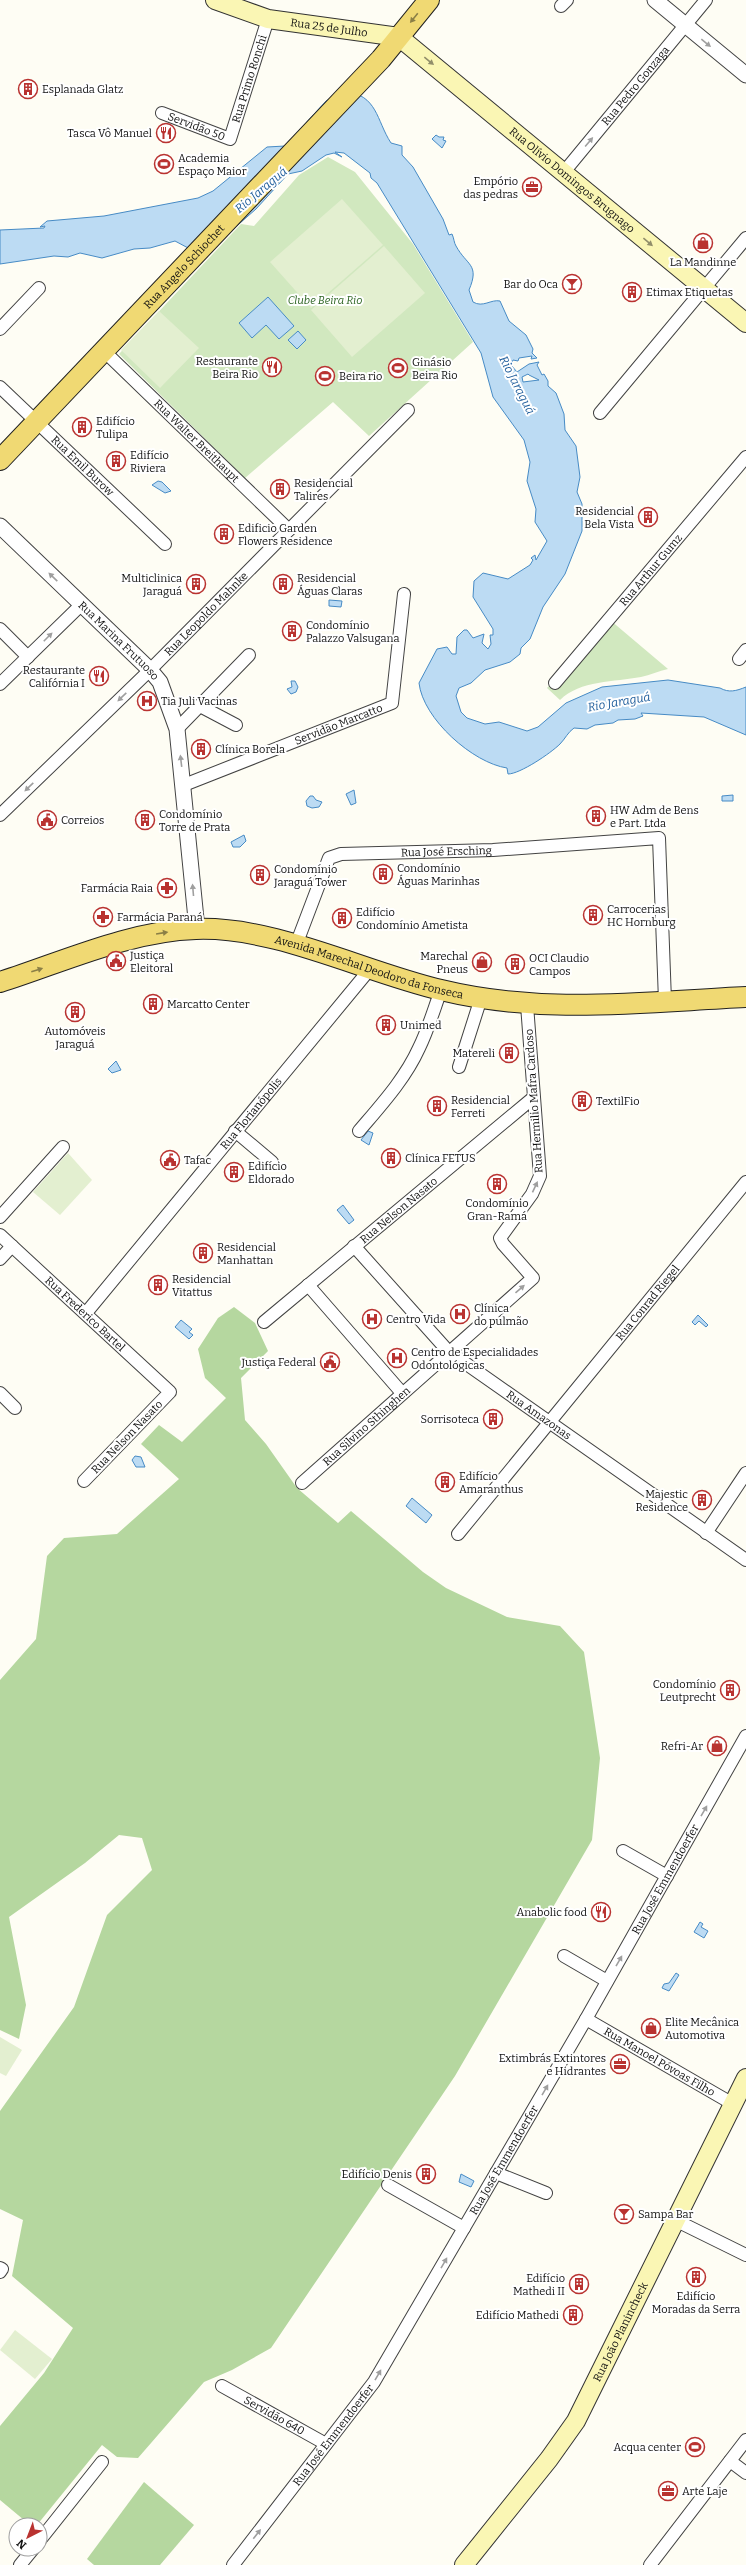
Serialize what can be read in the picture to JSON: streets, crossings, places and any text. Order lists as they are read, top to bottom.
{
  "streets": {
    "main road": [
      "Rua 25 de Julho",
      "Rua Olívio Domingos Brugnago",
      "Rua Angelo Schiochet",
      "Avenida Marechal Deodoro da Fonseca",
      "Rua João Planincheck"
    ],
    "street": [
      "Rua Primo Ronchi",
      "Rua Pedro Gonzaga",
      "Servidão 50",
      "Rua Walter Breithaupt",
      "Rua Emil Burow",
      "Rua Arthur Gumz",
      "Rua Leopoldo Mahnke",
      "Rua Marina Frutuoso",
      "Servidão Marcatto",
      "Rua José Ersching",
      "Rua Hermilio Mafra Cardoso",
      "Rua Florianópolis",
      "Rua Nelson Nasato",
      "Rua Conrad Riegel",
      "Rua Frederico Bartel",
      "Rua Amazonas",
      "Rua Silvino Sthinghen",
      "Rua José Emmendoerfer",
      "Rua Manoel Póvoas Filho",
      "Servidão 640"
    ]
  },
  "crossings": [
    ["Rua 25 de Julho", "Rua Primo Ronchi"],
    ["Rua 25 de Julho", "Rua Olívio Domingos Brugnago"],
    ["Rua 25 de Julho", "Rua Angelo Schiochet"],
    ["Rua Primo Ronchi", "Servidão 50"],
    ["Rua Pedro Gonzaga", "Rua Olívio Domingos Brugnago"],
    ["Rua Olívio Domingos Brugnago", "Rua Angelo Schiochet"],
    ["Rua Angelo Schiochet", "Rua Walter Breithaupt"],
    ["Rua Angelo Schiochet", "Rua Emil Burow"],
    ["Rua Walter Breithaupt", "Rua Leopoldo Mahnke"],
    ["Rua Leopoldo Mahnke", "Rua Marina Frutuoso"],
    ["Rua Marina Frutuoso", "Servidão Marcatto"],
    ["Rua Marina Frutuoso", "Avenida Marechal Deodoro da Fonseca"],
    ["Rua José Ersching", "Avenida Marechal Deodoro da Fonseca"],
    ["Avenida Marechal Deodoro da Fonseca", "Rua Hermilio Mafra Cardoso"],
    ["Avenida Marechal Deodoro da Fonseca", "Rua Florianópolis"],
    ["Rua Hermilio Mafra Cardoso", "Rua Nelson Nasato"],
    ["Rua Hermilio Mafra Cardoso", "Rua Amazonas"],
    ["Rua Hermilio Mafra Cardoso", "Rua Silvino Sthinghen"],
    ["Rua Florianópolis", "Rua Frederico Bartel"],
    ["Rua Nelson Nasato", "Rua Frederico Bartel"],
    ["Rua Nelson Nasato", "Rua Amazonas"],
    ["Rua Conrad Riegel", "Rua Amazonas"],
    ["Rua Amazonas", "Rua Silvino Sthinghen"],
    ["Rua José Emmendoerfer", "Rua Manoel Póvoas Filho"],
    ["Rua José Emmendoerfer", "Servidão 640"],
    ["Rua Manoel Póvoas Filho", "Rua João Planincheck"]
  ],
  "one_way": [
    "Rua Pedro Gonzaga",
    "Rua Olívio Domingos Brugnago",
    "Rua Marina Frutuoso",
    "Rua Hermilio Mafra Cardoso",
    "Rua José Emmendoerfer"
  ],
  "water": ["Rio Jaraguá"],
  "parks": ["Clube Beira Rio"],
  "places": {
    "building": [
      "Esplanada Glatz",
      "Etimax Etiquetas",
      "Edifício Tulipa",
      "Edifício Riviera",
      "Residencial Talires",
      "Residencial Bela Vista",
      "Edificio Garden Flowers Residence",
      "Multiclinica Jaraguá",
      "Residencial Águas Claras",
      "Condomínio Palazzo Valsugana",
      "Clínica Borela",
      "HW Adm de Bens e Part. Ltda",
      "Condomínio Torre de Prata",
      "Condomínio Águas Marinhas",
      "Condomínio Jaraguá Tower",
      "Carrocerias HC Hornburg",
      "Edifício Condomínio Ametista",
      "OCI Claudio Campos",
      "Marcatto Center",
      "Automóveis Jaraguá",
      "Unimed",
      "Matereli",
      "TextilFio",
      "Residencial Ferreti",
      "Clínica FETUS",
      "Edifício Eldorado",
      "Condomínio Gran-Ramá",
      "Residencial Manhattan",
      "Residencial Vitattus",
      "Sorrisoteca",
      "Edifício Amaranthus",
      "Majestic Residence",
      "Condomínio Leutprecht",
      "Edifício Denis",
      "Edifício Moradas da Serra",
      "Edifício Mathedi II",
      "Edifício Mathedi"
    ],
    "restaurant": [
      "Tasca Vô Manuel",
      "Restaurante Beira Rio",
      "Restaurante Califórnia I",
      "Anabolic food"
    ],
    "sports": [
      "Academia Espaço Maior",
      "Ginásio Beira Rio",
      "Beira rio",
      "Acqua center"
    ],
    "office": ["Empório das pedras", "Extimbrás Extintores e Hidrantes", "Arte Laje"],
    "shop": [
      "La Mandinne",
      "Marechal Pneus",
      "Refri-Ar",
      "Elite Mecânica Automotiva"
    ],
    "bar": ["Bar do Oca", "Sampa Bar"],
    "hospital": [
      "Tia Juli Vacinas",
      "Clínica do pulmão",
      "Centro Vida",
      "Centro de Especialidades Odontológicas"
    ],
    "public building": [
      "Correios",
      "Justiça Eleitoral",
      "Tafac",
      "Justiça Federal"
    ],
    "pharmacy": ["Farmácia Raia", "Farmácia Paraná"]
  },
  "north": "bottom left"
}
